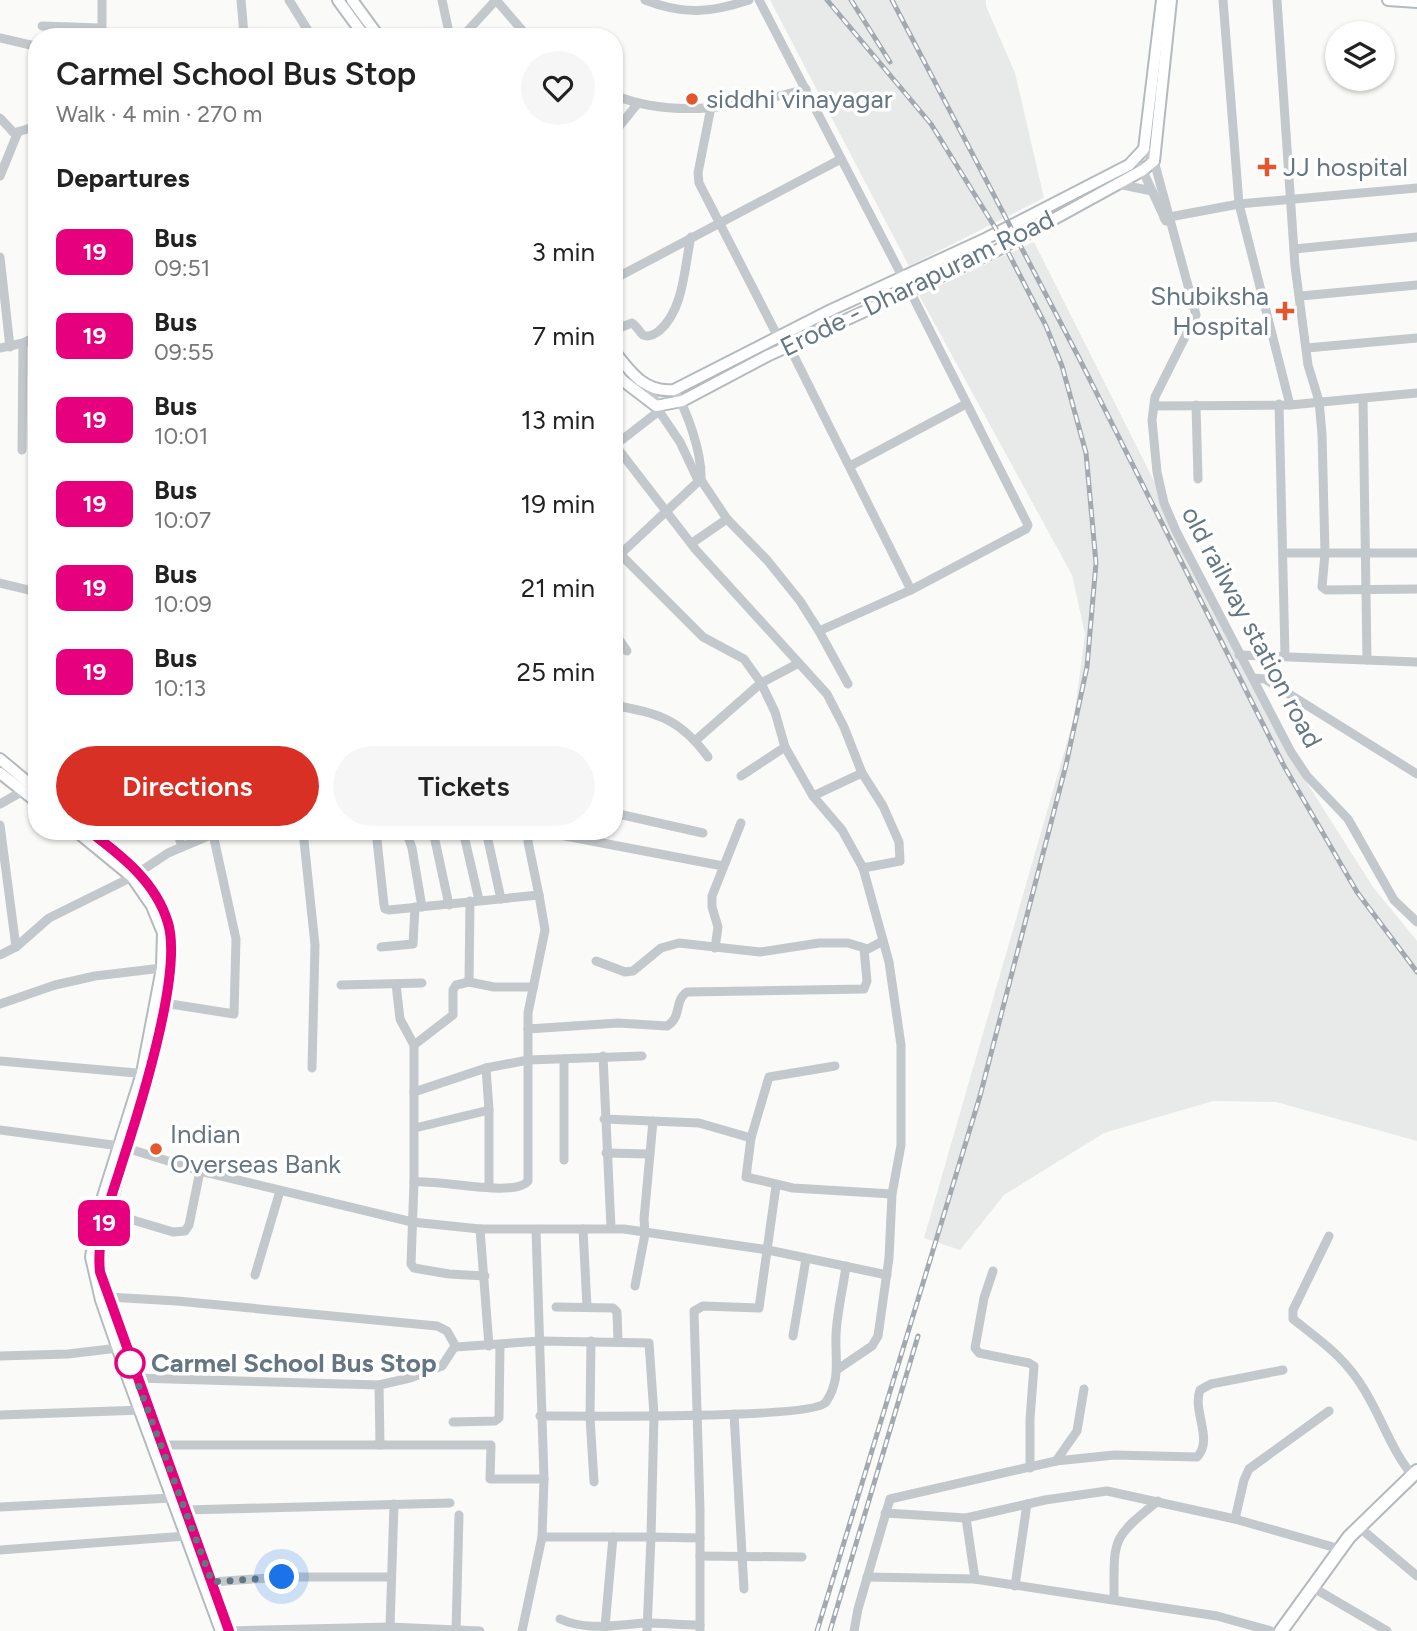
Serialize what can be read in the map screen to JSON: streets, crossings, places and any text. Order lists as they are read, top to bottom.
{
  "streets": {
    "main road": ["Erode - Dharapuram Road"],
    "street": ["old railway station road"]
  },
  "places": {
    "other": ["siddhi vinayagar", "Indian Overseas Bank", "Carmel School Bus Stop"],
    "health": ["JJ hospital", "Shubiksha Hospital"]
  },
  "lines": ["bus line 19"],
  "page": {
    "on_map": "19",
    "heading": [
      ["Carmel School Bus Stop", "Walk · 4 min · 270 m"],
      "Departures"
    ],
    "list": [
      {
        "mark": "19",
        "name": "Bus",
        "note": "09:51",
        "value": "3 min"
      },
      {
        "mark": "19",
        "name": "Bus",
        "note": "09:55",
        "value": "7 min"
      },
      {
        "mark": "19",
        "name": "Bus",
        "note": "10:01",
        "value": "13 min"
      },
      {
        "mark": "19",
        "name": "Bus",
        "note": "10:07",
        "value": "19 min"
      },
      {
        "mark": "19",
        "name": "Bus",
        "note": "10:09",
        "value": "21 min"
      },
      {
        "mark": "19",
        "name": "Bus",
        "note": "10:13",
        "value": "25 min"
      }
    ],
    "buttons": ["Directions", "Tickets"]
  }
}
